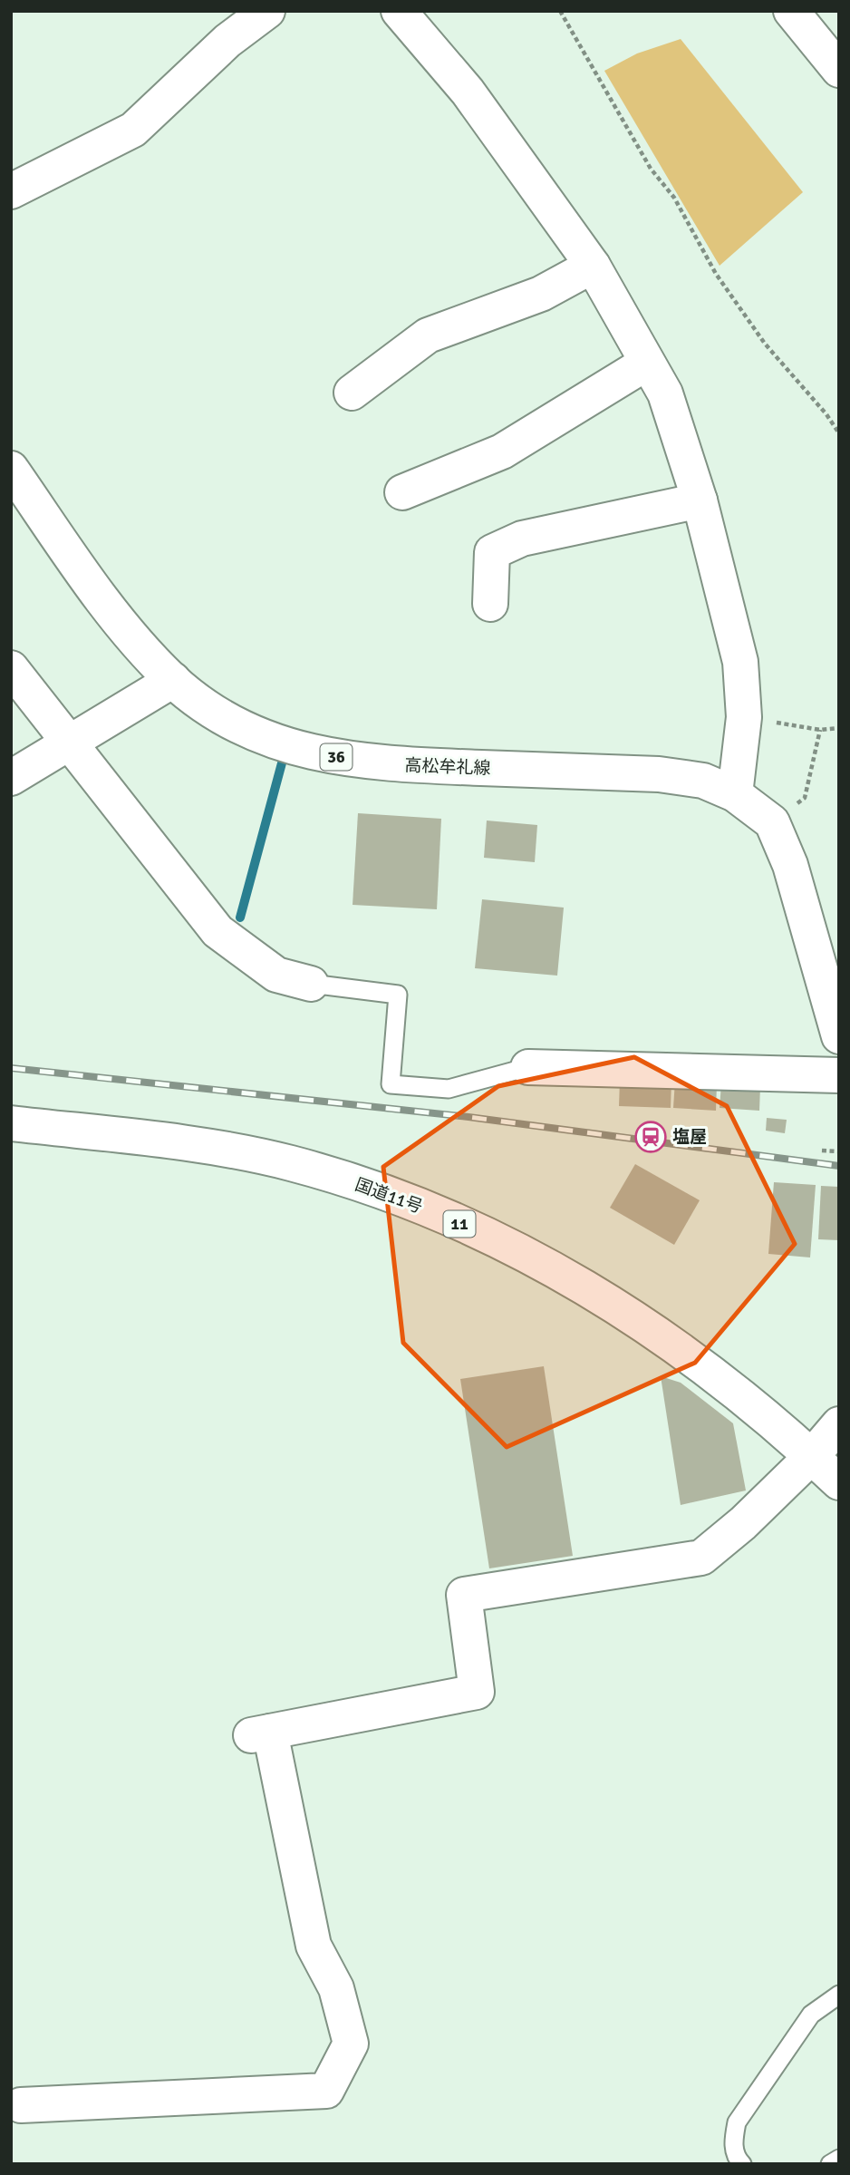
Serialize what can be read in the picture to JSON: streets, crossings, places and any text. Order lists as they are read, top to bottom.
{
  "streets": {
    "main road": [
      "36",
      "高松牟礼線",
      "国道11号",
      "11"
    ]
  },
  "places": {
    "station": ["塩屋"]
  }
}
